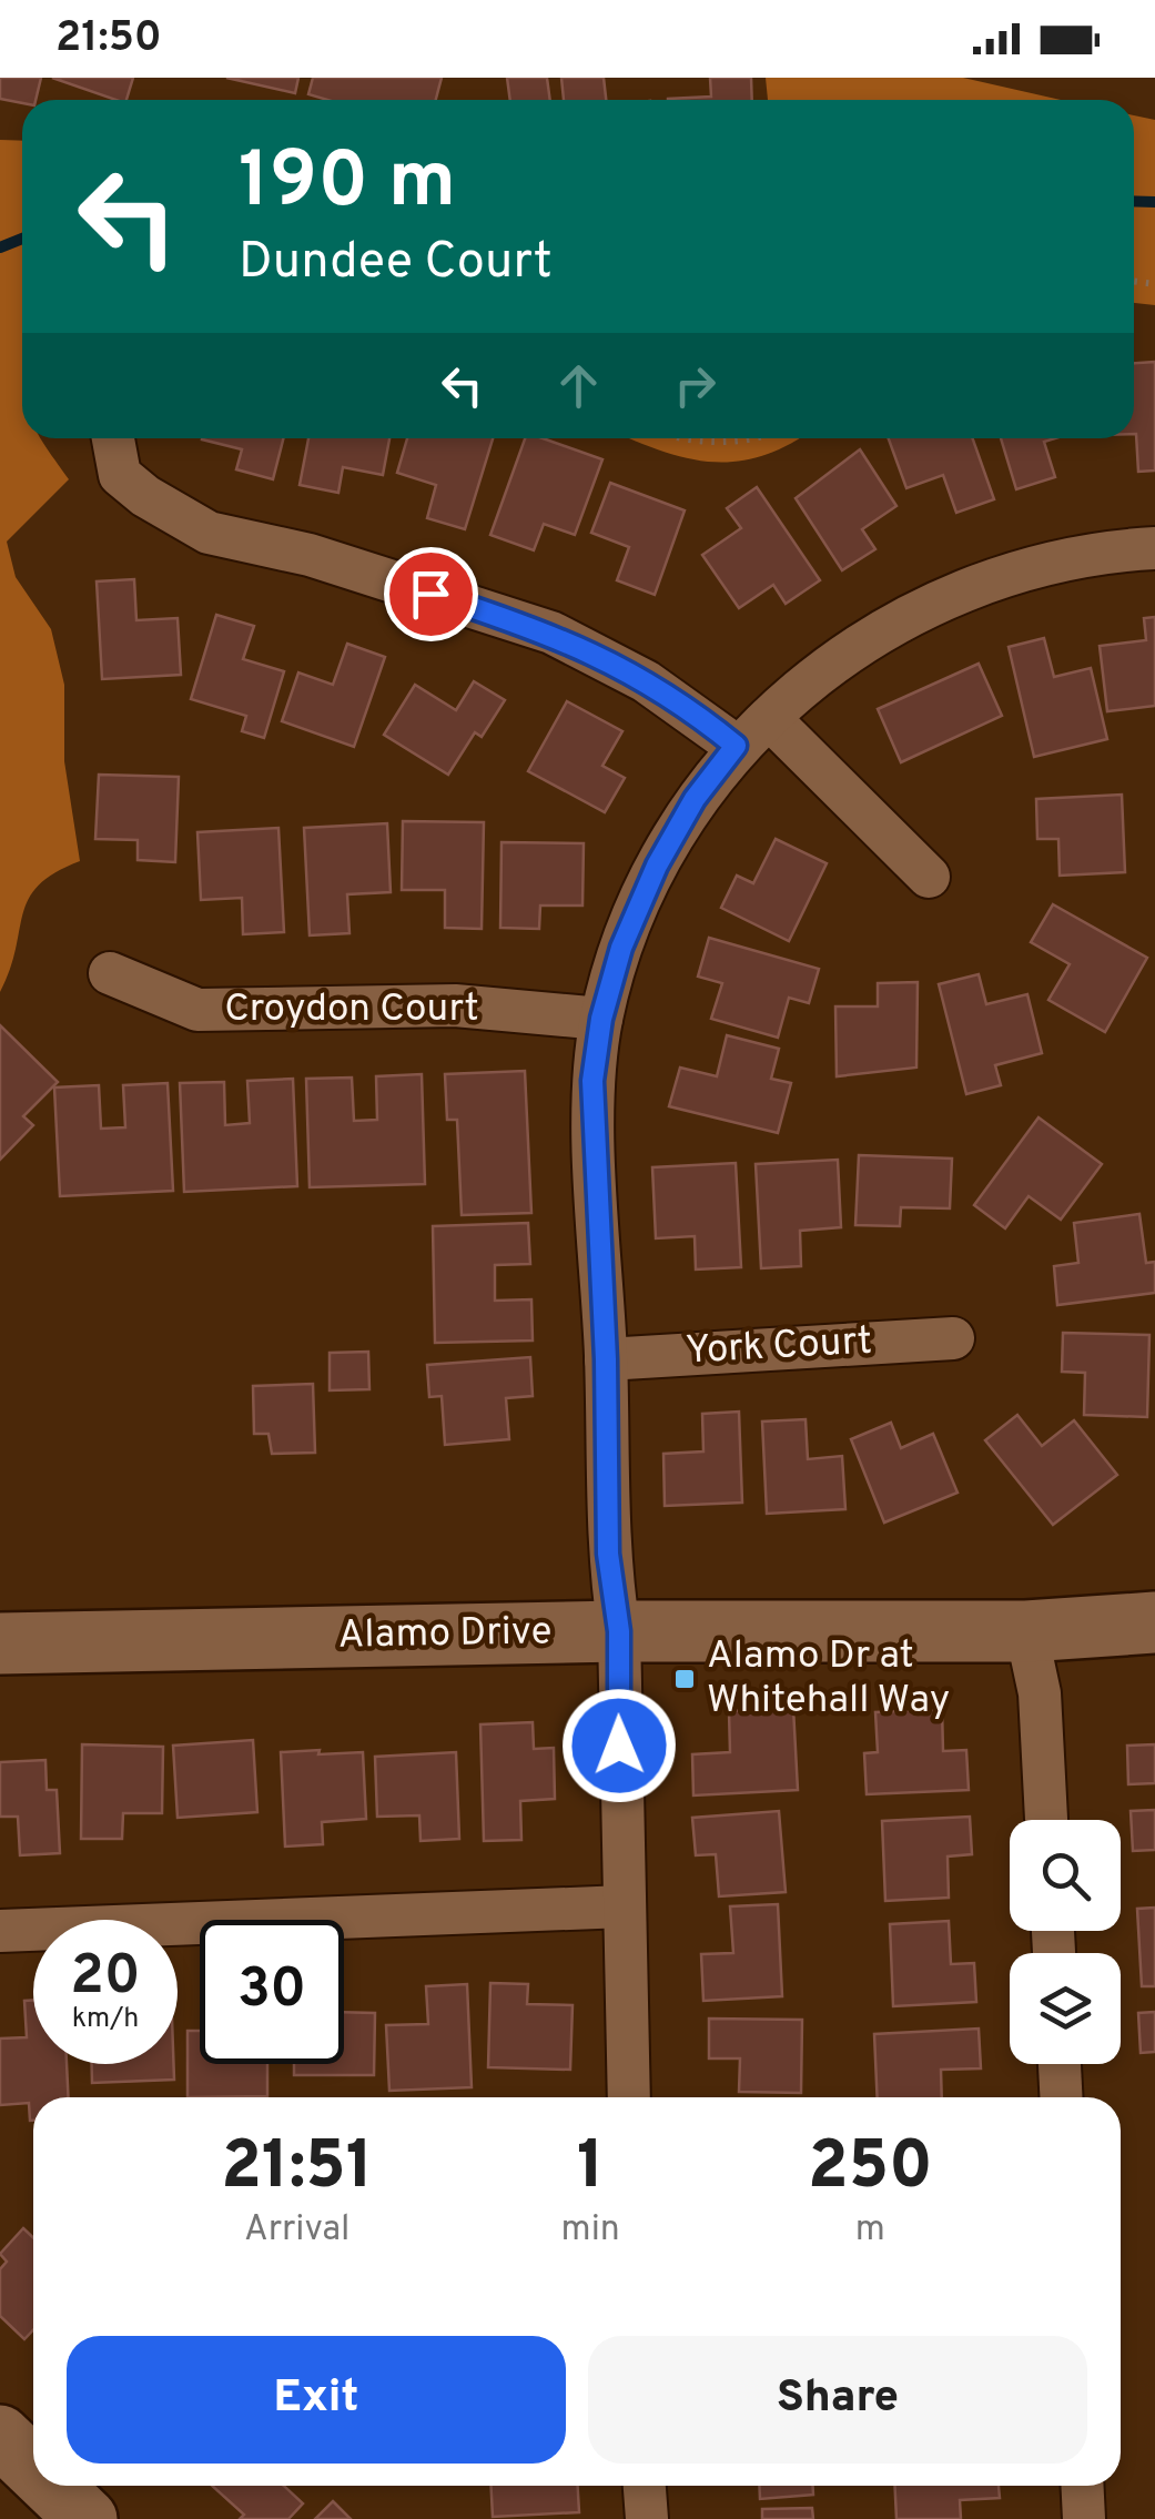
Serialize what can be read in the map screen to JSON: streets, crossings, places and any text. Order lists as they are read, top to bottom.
{
  "streets": {
    "main road": ["Alamo Drive"],
    "street": ["Croydon Court", "York Court"]
  },
  "places": {
    "transit": ["Alamo Dr at Whitehall Way"]
  },
  "page": {
    "status": "21:50",
    "turn": ["190 m", "Dundee Court"],
    "speed": "20 km/h",
    "limit": "30",
    "eta": [
      "21:51",
      "Arrival",
      "1",
      "min",
      "250",
      "m"
    ],
    "buttons": ["Exit", "Share"]
  }
}
